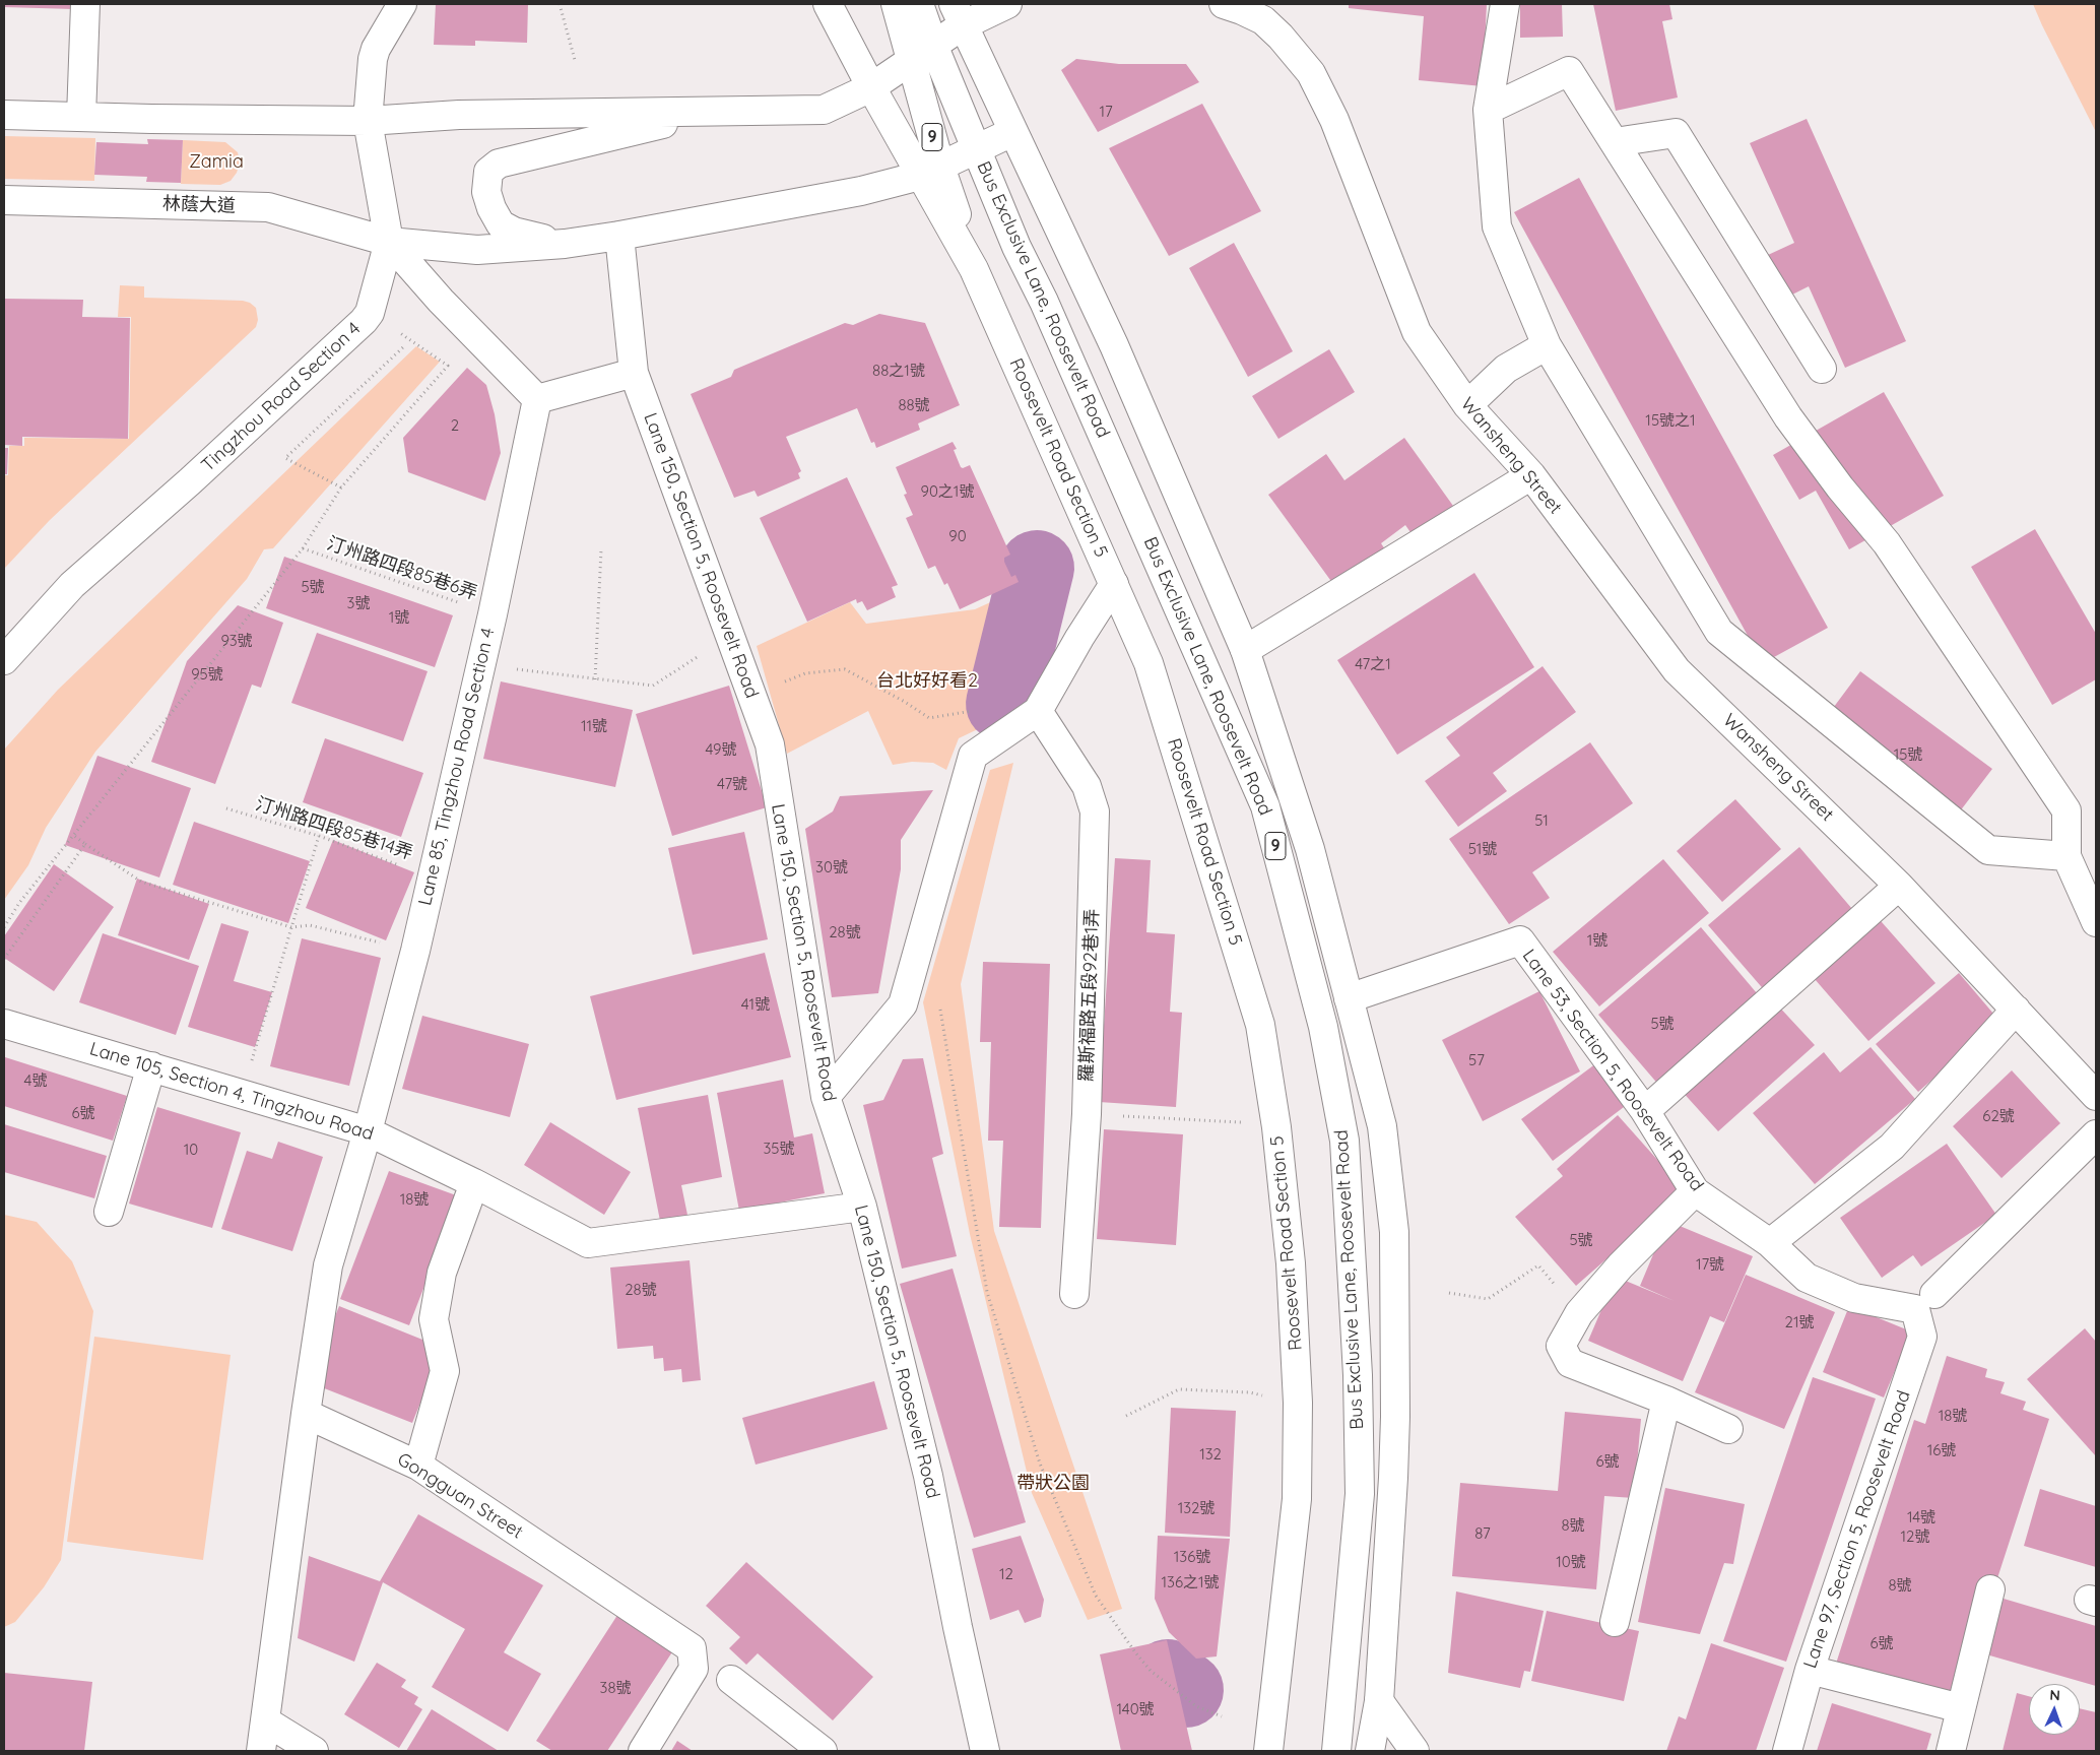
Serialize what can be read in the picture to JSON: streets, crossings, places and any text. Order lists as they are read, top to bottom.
{
  "streets": {
    "street": [
      "9",
      "林蔭大道",
      "Bus Exclusive Lane, Roosevelt Road",
      "Tingzhou Road Section 4",
      "Wansheng Street",
      "Roosevelt Road Section 5",
      "Lane 150, Section 5, Roosevelt Road",
      "Lane 85, Tingzhou Road Section 4",
      "羅斯福路五段92巷1弄",
      "Lane 53, Section 5, Roosevelt Road",
      "Lane 105, Section 4, Tingzhou Road",
      "Gongguan Street",
      "Lane 97, Section 5, Roosevelt Road"
    ],
    "path": ["汀州路四段85巷6弄", "汀州路四段85巷14弄"]
  },
  "crossings": [
    ["9", "林蔭大道"],
    ["9", "Roosevelt Road Section 5"],
    ["9", "Lane 53, Section 5, Roosevelt Road"],
    ["林蔭大道", "Bus Exclusive Lane, Roosevelt Road"],
    ["林蔭大道", "Tingzhou Road Section 4"],
    ["林蔭大道", "Roosevelt Road Section 5"],
    ["林蔭大道", "Lane 150, Section 5, Roosevelt Road"],
    ["Lane 150, Section 5, Roosevelt Road", "Lane 105, Section 4, Tingzhou Road"],
    ["汀州路四段85巷6弄", "Lane 85, Tingzhou Road Section 4"],
    ["Lane 85, Tingzhou Road Section 4", "汀州路四段85巷14弄"],
    ["Lane 85, Tingzhou Road Section 4", "Lane 105, Section 4, Tingzhou Road"],
    ["Lane 85, Tingzhou Road Section 4", "Gongguan Street"],
    ["Lane 53, Section 5, Roosevelt Road", "Lane 97, Section 5, Roosevelt Road"]
  ],
  "parks": ["Zamia", "台北好好看2", "帶狀公園"],
  "house_numbers": [
    "17",
    "88之1號",
    "88號",
    "15號之1",
    "2",
    "90之1號",
    "90",
    "5號",
    "3號",
    "1號",
    "93號",
    "47之1",
    "95號",
    "11號",
    "49號",
    "15號",
    "47號",
    "51",
    "51號",
    "30號",
    "28號",
    "1號",
    "41號",
    "5號",
    "57",
    "4號",
    "6號",
    "62號",
    "35號",
    "10",
    "18號",
    "5號",
    "17號",
    "28號",
    "21號",
    "18號",
    "16號",
    "132",
    "6號",
    "132號",
    "14號",
    "8號",
    "87",
    "12號",
    "136號",
    "10號",
    "12",
    "136之1號",
    "8號",
    "6號",
    "38號",
    "140號"
  ],
  "north": "top"
}
